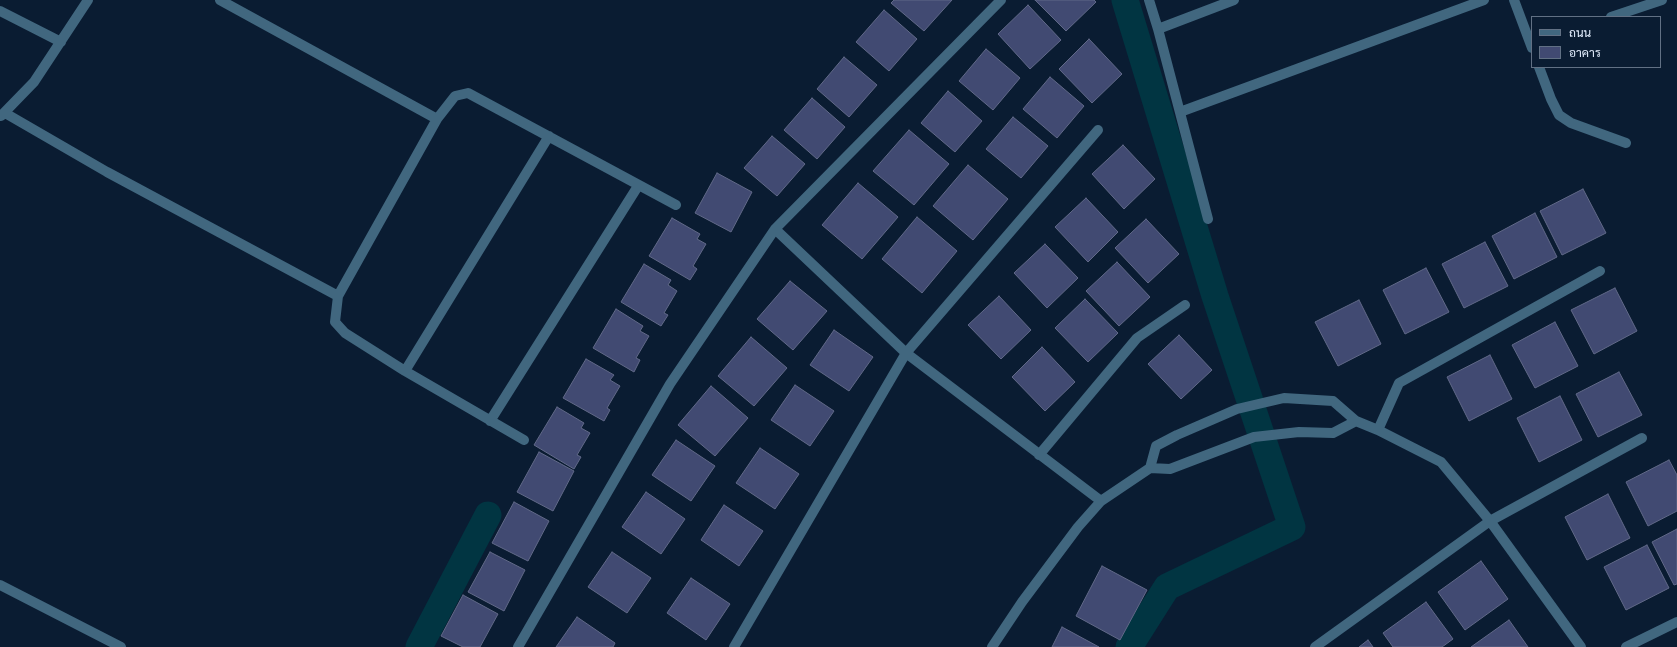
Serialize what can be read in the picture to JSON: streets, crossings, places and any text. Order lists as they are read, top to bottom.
{
  "legend": ["ถนน", "อาคาร"]
}
